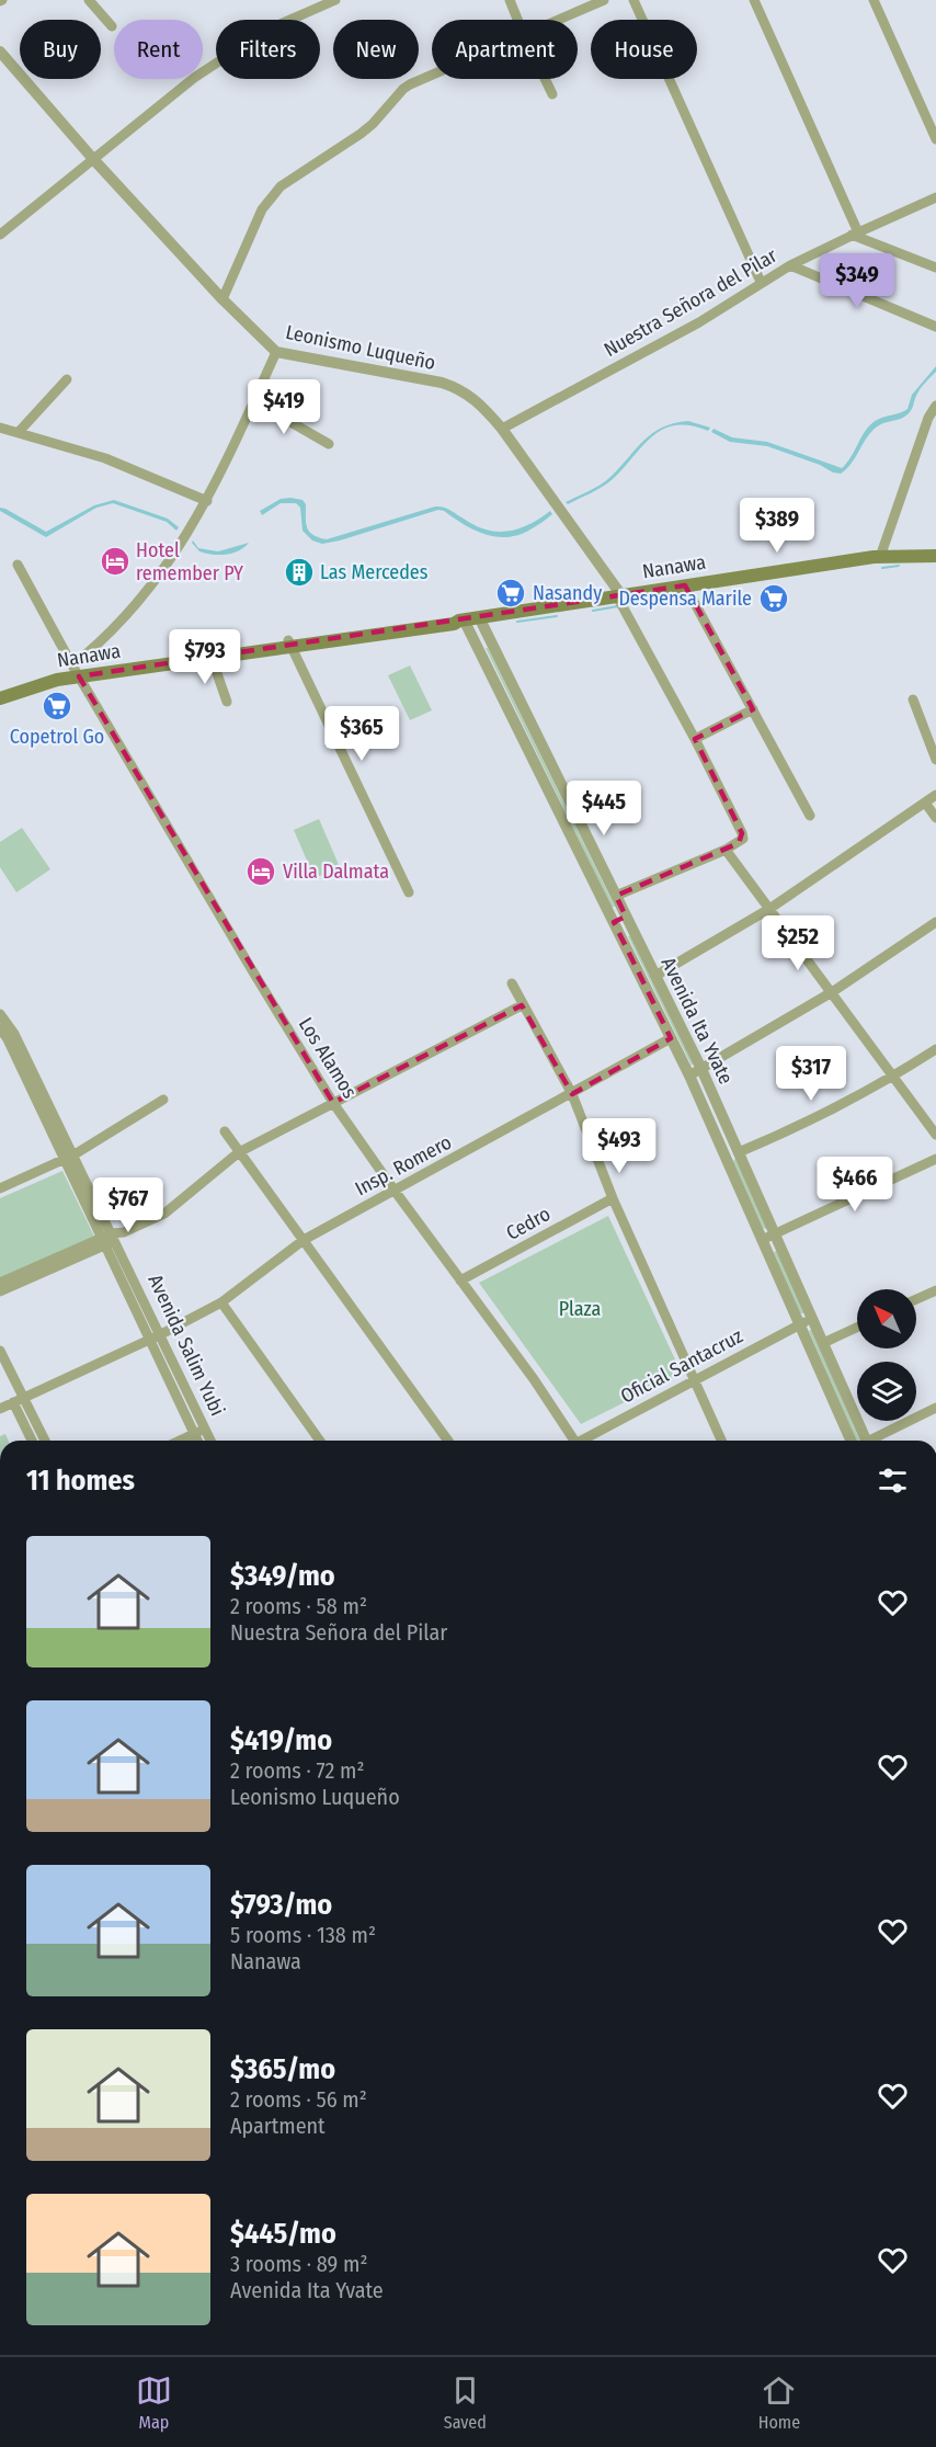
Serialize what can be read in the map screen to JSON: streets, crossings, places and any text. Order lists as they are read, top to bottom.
{
  "streets": {
    "main road": ["Nanawa"],
    "street": [
      "Nuestra Señora del Pilar",
      "Leonismo Luqueño",
      "Avenida Ita Yvate",
      "Los Alamos",
      "Insp. Romero",
      "Cedro",
      "Avenida Salim Yubi",
      "Oficial Santacruz"
    ]
  },
  "crossings": [
    ["Nuestra Señora del Pilar", "Leonismo Luqueño"],
    ["Leonismo Luqueño", "Nanawa"],
    ["Nanawa", "Avenida Ita Yvate"],
    ["Nanawa", "Los Alamos"],
    ["Avenida Ita Yvate", "Insp. Romero"],
    ["Avenida Ita Yvate", "Oficial Santacruz"],
    ["Los Alamos", "Insp. Romero"],
    ["Los Alamos", "Cedro"],
    ["Insp. Romero", "Avenida Salim Yubi"]
  ],
  "parks": ["Plaza"],
  "places": {
    "hotel": ["Hotel remember PY", "Villa Dalmata"],
    "building": ["Las Mercedes"],
    "supermarket": ["Nasandy", "Despensa Marile", "Copetrol Go"]
  },
  "north": "top left",
  "page": {
    "chip": [
      "Buy",
      "Rent",
      "Filters",
      "New",
      "Apartment",
      "House"
    ],
    "price": [
      "$349",
      "$419",
      "$389",
      "$793",
      "$365",
      "$445",
      "$252",
      "$317",
      "$493",
      "$466",
      "$767"
    ],
    "heading": "11 homes",
    "list": [
      {
        "name": "$349/mo",
        "note": "2 rooms · 58 m² · Nuestra Señora del Pilar"
      },
      {
        "name": "$419/mo",
        "note": "2 rooms · 72 m² · Leonismo Luqueño"
      },
      {
        "name": "$793/mo",
        "note": "5 rooms · 138 m² · Nanawa"
      },
      {
        "name": "$365/mo",
        "note": "2 rooms · 56 m² · Apartment"
      },
      {
        "name": "$445/mo",
        "note": "3 rooms · 89 m² · Avenida Ita Yvate"
      }
    ],
    "tabs": ["Map", "Saved", "Home"]
  }
}
